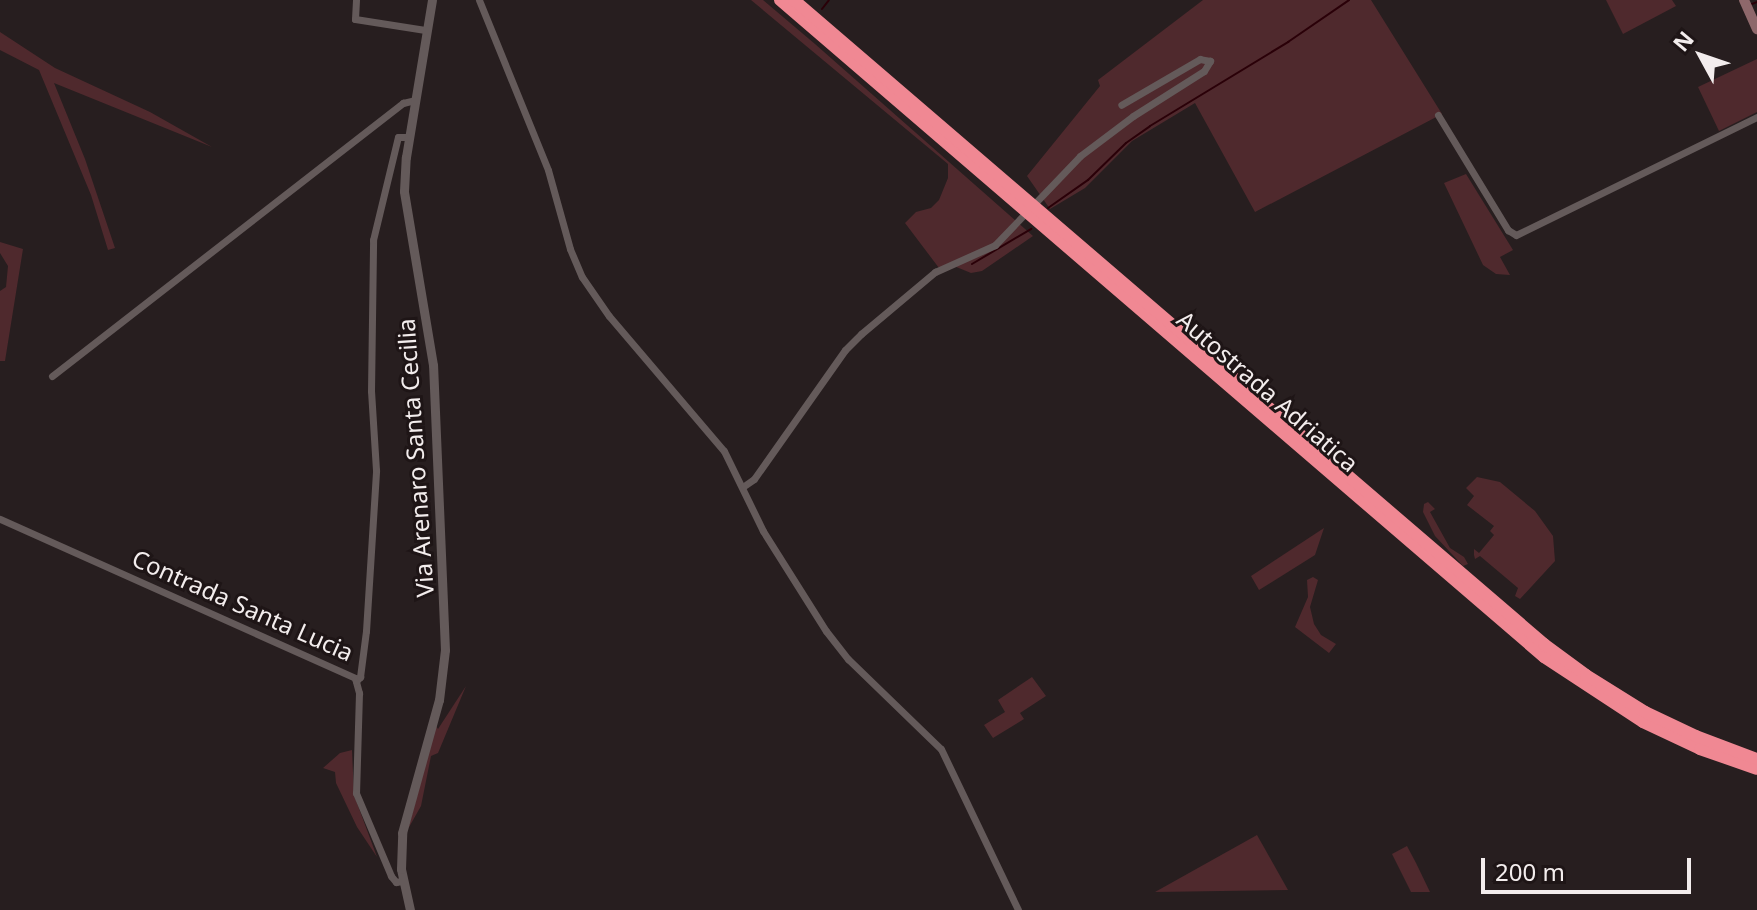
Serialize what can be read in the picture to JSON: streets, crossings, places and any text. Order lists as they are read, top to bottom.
{
  "streets": {
    "highway": ["Autostrada Adriatica"],
    "street": ["Via Arenaro Santa Cecilia", "Contrada Santa Lucia"]
  },
  "crossings": [
    ["Via Arenaro Santa Cecilia", "Contrada Santa Lucia"]
  ],
  "scale_bar": "200 m",
  "north": "top left"
}
